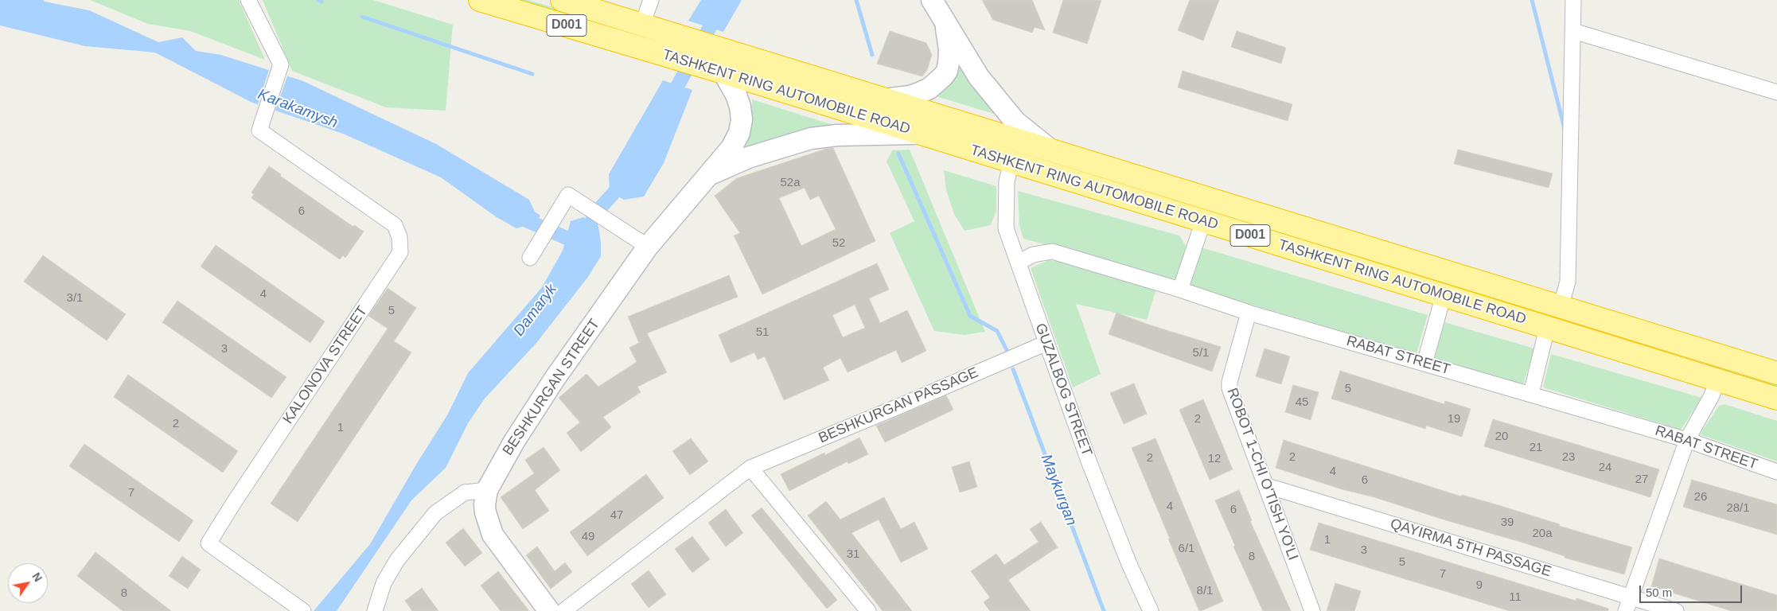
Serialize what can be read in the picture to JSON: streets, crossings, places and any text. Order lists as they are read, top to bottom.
{
  "streets": {
    "highway": ["D001", "TASHKENT RING AUTOMOBILE ROAD"],
    "main road": ["BESHKURGAN STREET"],
    "street": [
      "RABAT STREET",
      "KALONOVA STREET",
      "GUZALBOG STREET",
      "BESHKURGAN PASSAGE",
      "ROBOT 1-CHI O'TISH YO'LI",
      "QAYIRMA 5TH PASSAGE"
    ]
  },
  "crossings": [
    ["TASHKENT RING AUTOMOBILE ROAD", "BESHKURGAN STREET"],
    ["TASHKENT RING AUTOMOBILE ROAD", "GUZALBOG STREET"],
    ["RABAT STREET", "GUZALBOG STREET"],
    ["RABAT STREET", "ROBOT 1-CHI O'TISH YO'LI"],
    ["GUZALBOG STREET", "BESHKURGAN PASSAGE"],
    ["ROBOT 1-CHI O'TISH YO'LI", "QAYIRMA 5TH PASSAGE"]
  ],
  "water": ["Karakamysh", "Damaryk", "Maykurgan"],
  "house_numbers": [
    "52a",
    "6",
    "52",
    "4",
    "3/1",
    "5",
    "51",
    "3",
    "5/1",
    "5",
    "45",
    "2",
    "19",
    "2",
    "1",
    "20",
    "21",
    "2",
    "23",
    "2",
    "12",
    "24",
    "4",
    "27",
    "6",
    "7",
    "26",
    "4",
    "28/1",
    "6",
    "47",
    "39",
    "20а",
    "49",
    "1",
    "6/1",
    "3",
    "31",
    "8",
    "5",
    "7",
    "9",
    "8/1",
    "8",
    "11"
  ],
  "scale_bar": "50 m",
  "north": "top right"
}
